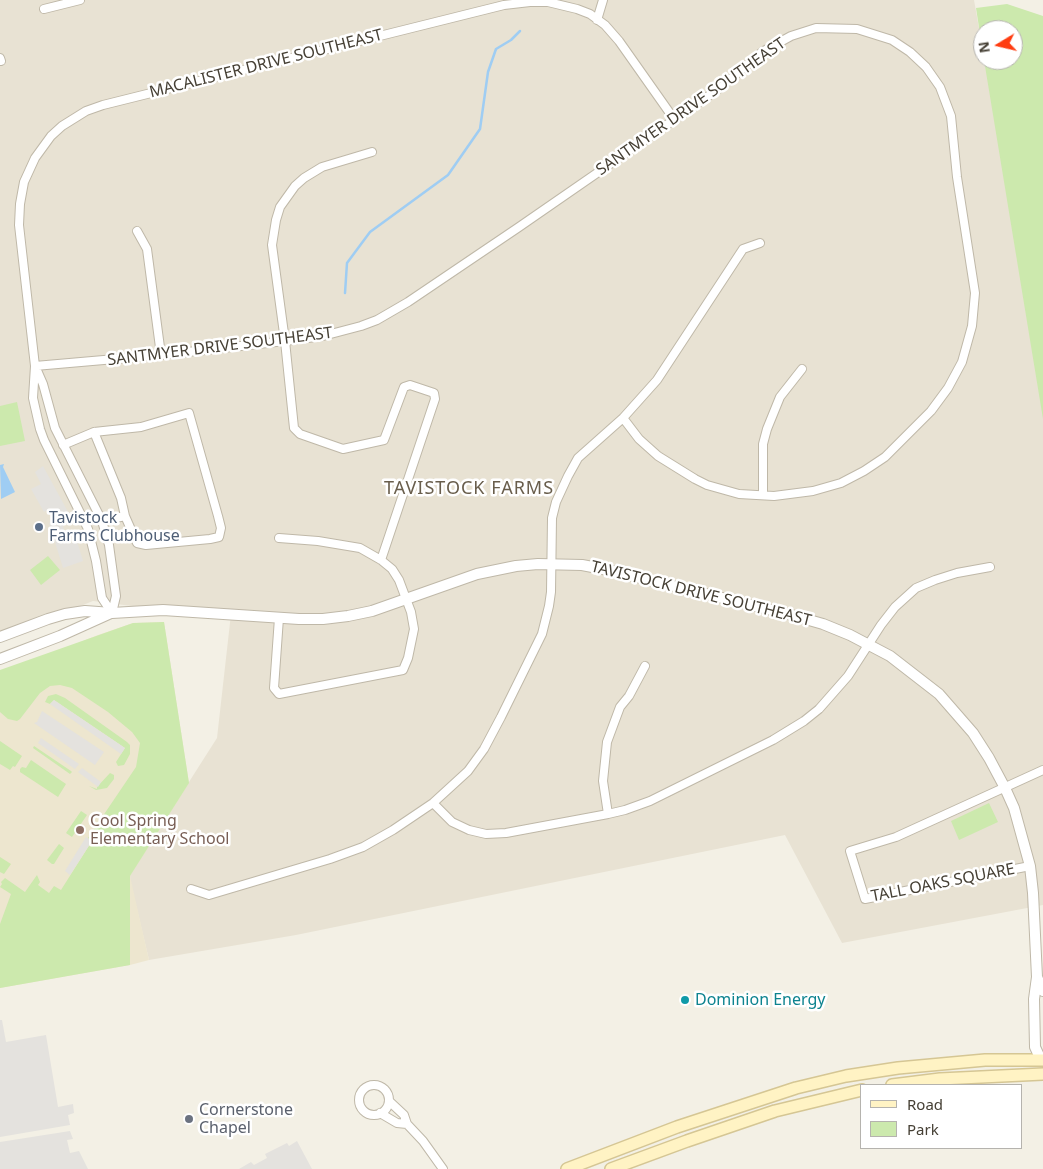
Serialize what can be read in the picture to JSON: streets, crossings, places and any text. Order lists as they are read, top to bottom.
{
  "streets": {
    "street": [
      "MACALISTER DRIVE SOUTHEAST",
      "SANTMYER DRIVE SOUTHEAST",
      "TAVISTOCK DRIVE SOUTHEAST",
      "TALL OAKS SQUARE"
    ]
  },
  "crossings": [
    ["MACALISTER DRIVE SOUTHEAST", "SANTMYER DRIVE SOUTHEAST"],
    ["MACALISTER DRIVE SOUTHEAST", "TAVISTOCK DRIVE SOUTHEAST"],
    ["TAVISTOCK DRIVE SOUTHEAST", "TALL OAKS SQUARE"]
  ],
  "districts": ["TAVISTOCK FARMS"],
  "places": [
    "Tavistock Farms Clubhouse",
    "Cool Spring Elementary School",
    "Dominion Energy",
    "Cornerstone Chapel"
  ],
  "legend": ["Road", "Park"],
  "north": "left"
}
